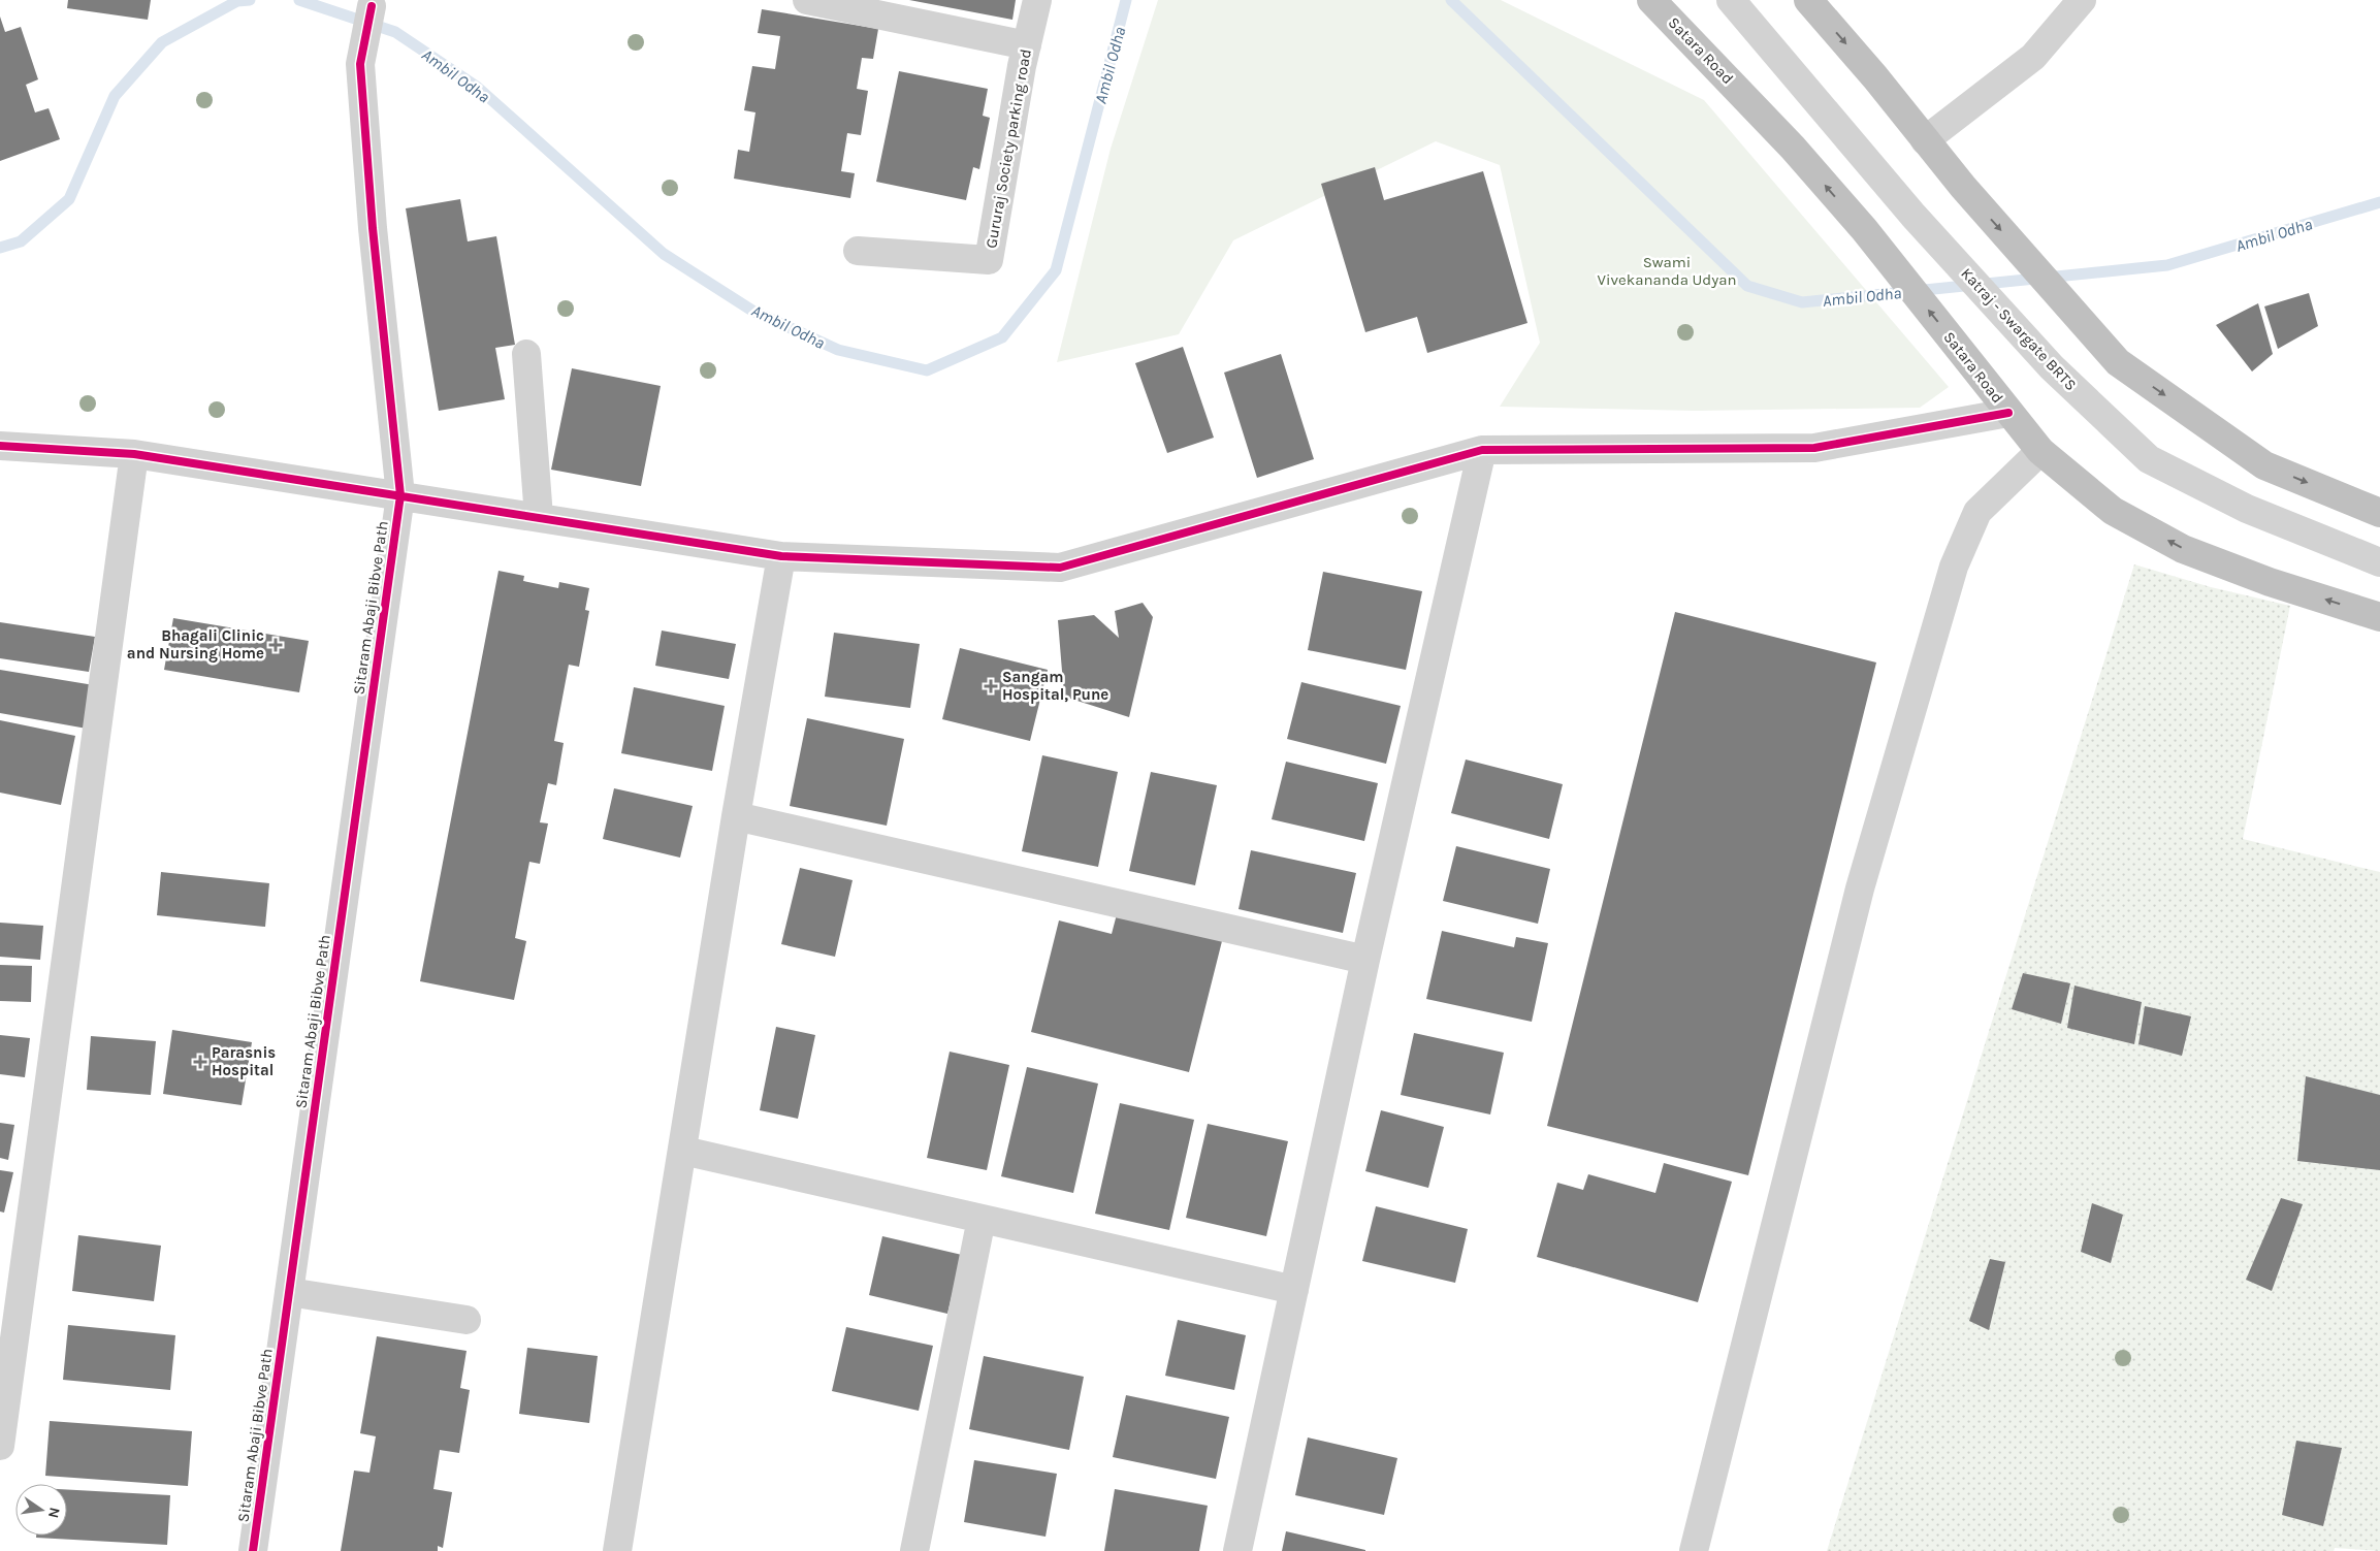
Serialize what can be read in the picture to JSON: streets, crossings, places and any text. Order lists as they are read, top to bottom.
{
  "streets": {
    "highway": ["Satara Road"],
    "street": ["Gururaj Society parking road", "Katraj - Swargate BRTS", "Sitaram Abaji Bibve Path"]
  },
  "water": ["Ambil Odha"],
  "parks": ["Swami Vivekananda Udyan"],
  "places": {
    "health": ["Bhagali Clinic and Nursing Home", "Sangam Hospital, Pune", "Parasnis Hospital"]
  },
  "north": "right"
}
